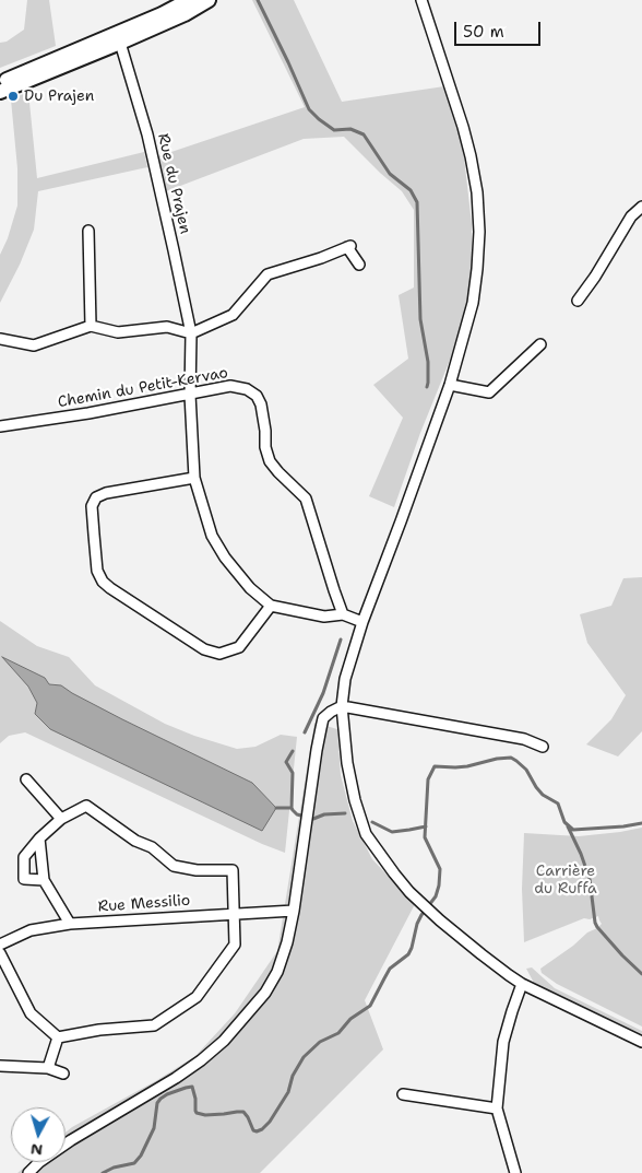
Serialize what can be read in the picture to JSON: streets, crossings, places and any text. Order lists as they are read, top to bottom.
{
  "streets": {
    "street": ["Rue du Prajen", "Chemin du Petit-Kervao", "Rue Messilio"]
  },
  "crossings": [
    ["Rue du Prajen", "Chemin du Petit-Kervao"]
  ],
  "parks": ["Carrière du Ruffa"],
  "places": ["Du Prajen"],
  "scale_bar": "50 m",
  "north": "bottom"
}
